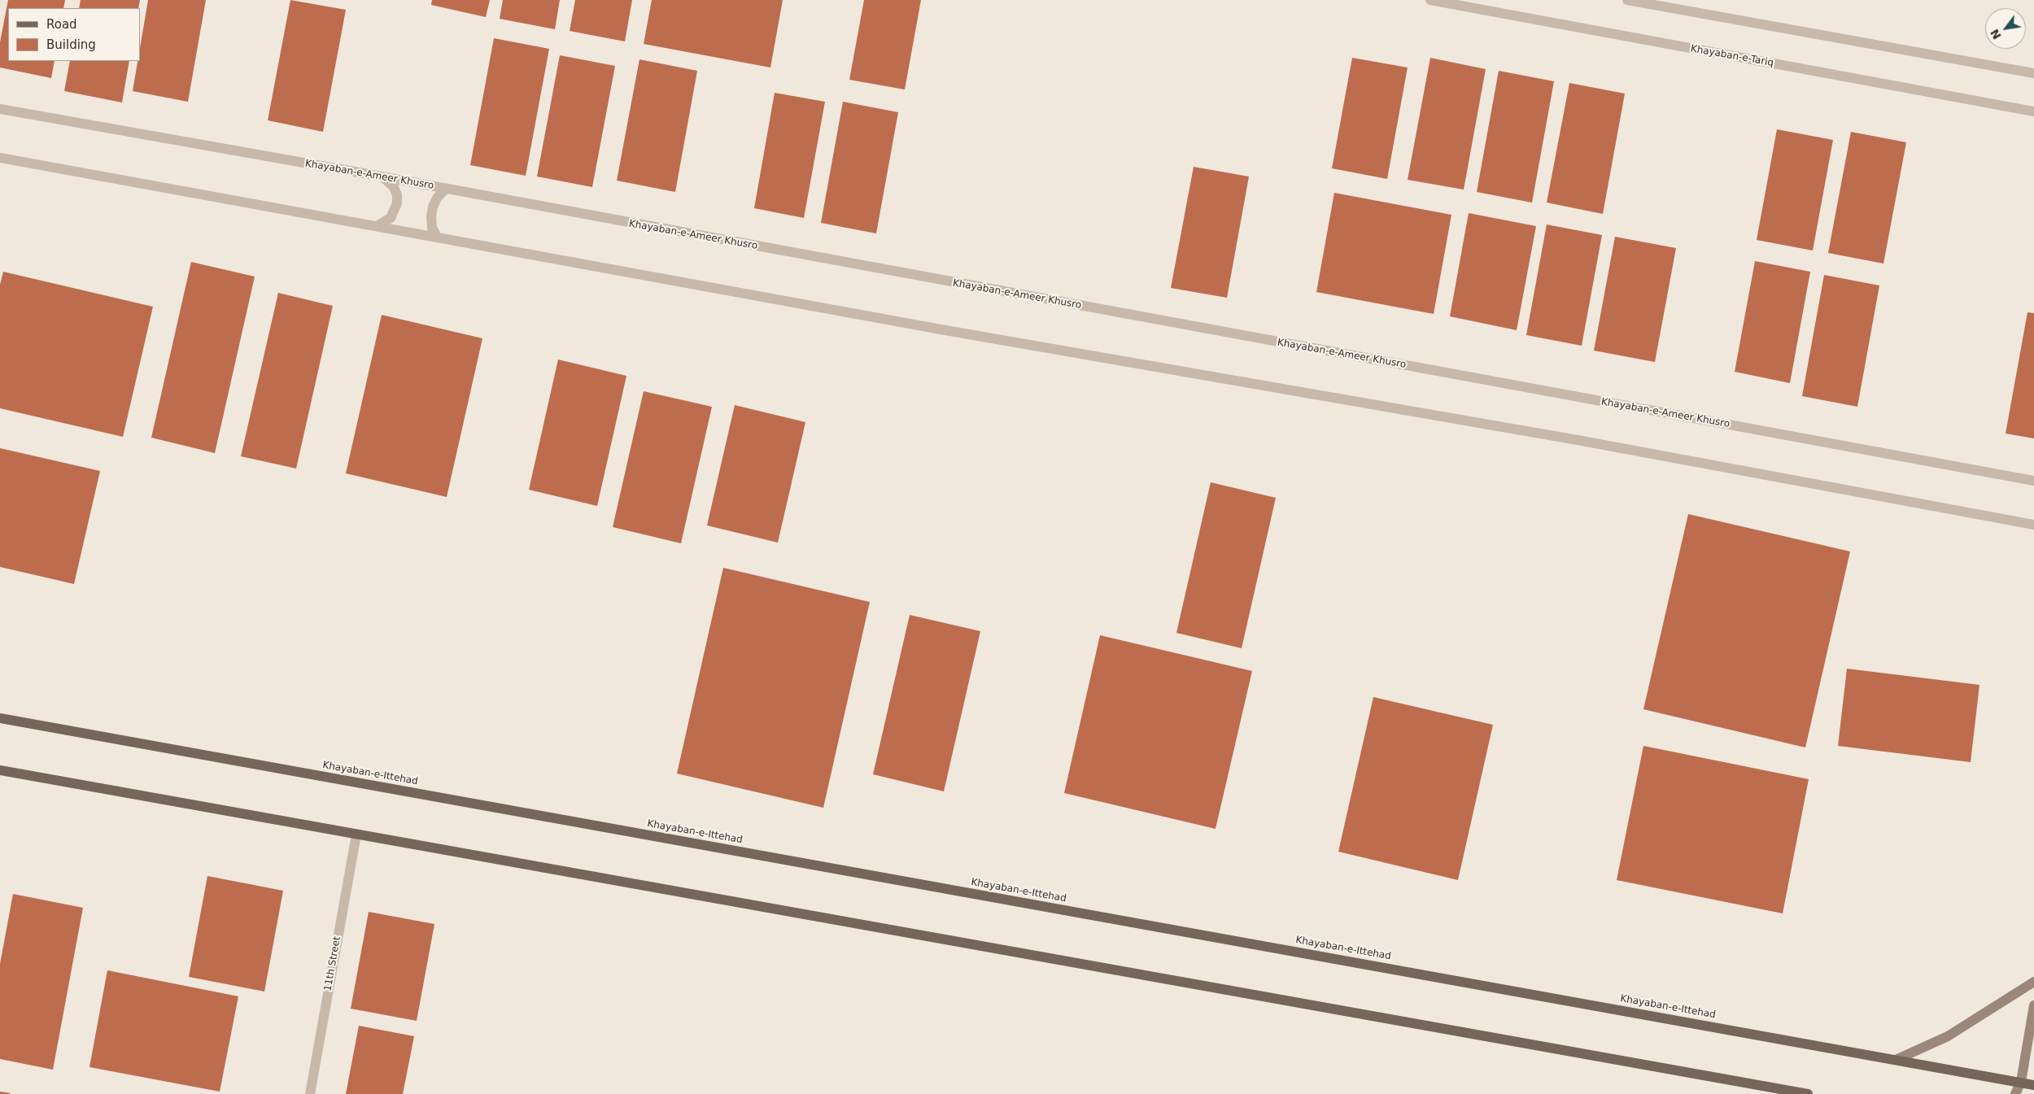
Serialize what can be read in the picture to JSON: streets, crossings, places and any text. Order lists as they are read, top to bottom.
{
  "streets": {
    "main road": ["Khayaban-e-Ittehad"],
    "street": ["Khayaban-e-Tariq", "Khayaban-e-Ameer Khusro", "11th Street"]
  },
  "legend": ["Road", "Building"],
  "north": "bottom left"
}
